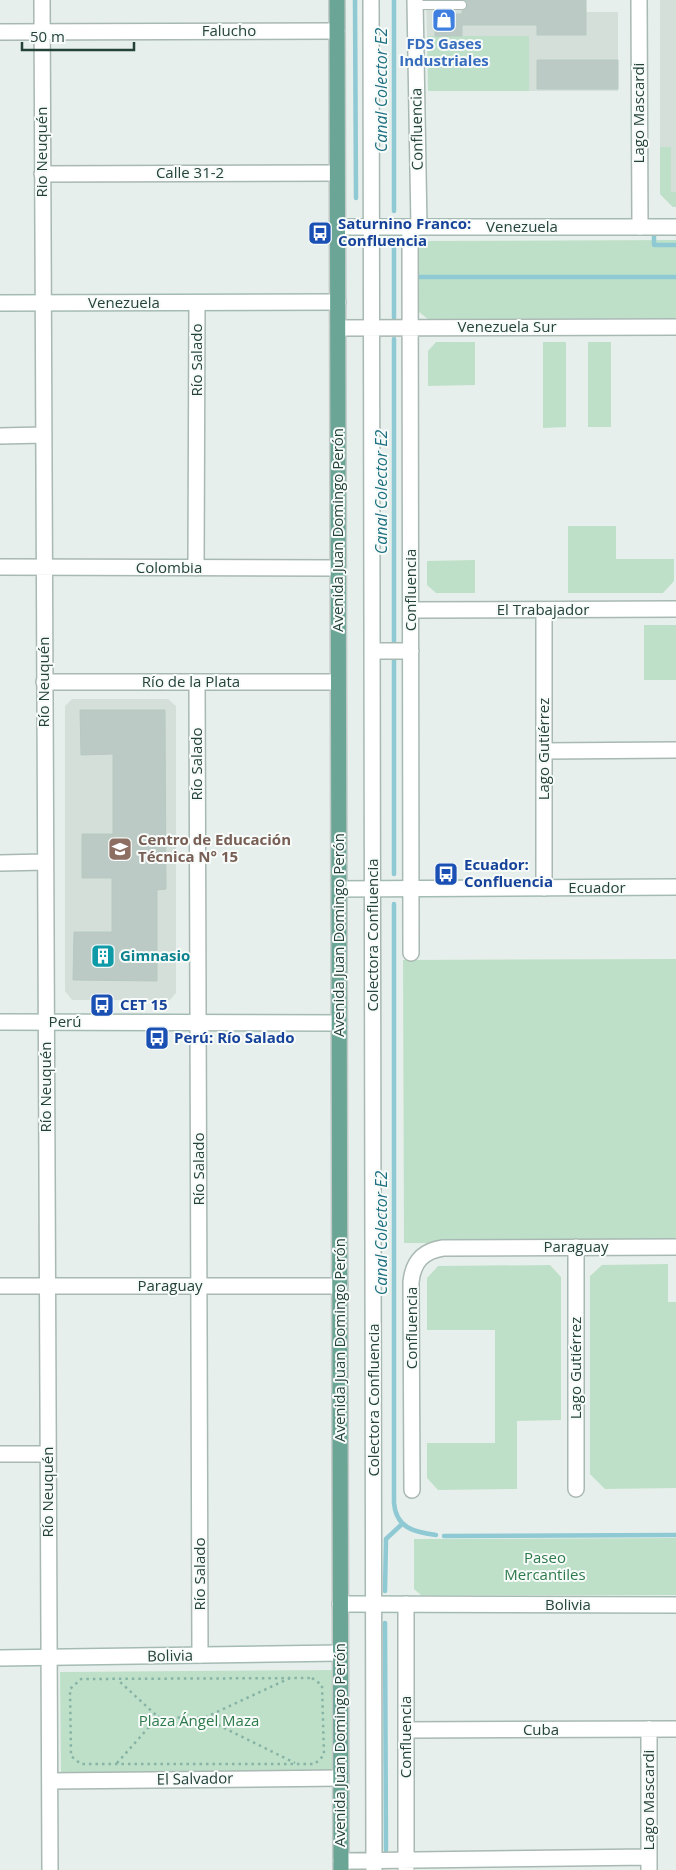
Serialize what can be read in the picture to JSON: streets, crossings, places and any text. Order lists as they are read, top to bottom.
{
  "streets": {
    "main road": ["Avenida Juan Domingo Perón"],
    "street": [
      "Falucho",
      "Lago Mascardi",
      "Confluencia",
      "Rio Neuquén",
      "Calle 31-2",
      "Venezuela",
      "Venezuela Sur",
      "Río Salado",
      "Colombia",
      "El Trabajador",
      "Río Neuquén",
      "Río de la Plata",
      "Lago Gutiérrez",
      "Ecuador",
      "Colectora Confluencia",
      "Perú",
      "Paraguay",
      "Bolivia",
      "Cuba",
      "El Salvador"
    ]
  },
  "crossings": [
    ["Falucho", "Rio Neuquén"],
    ["Falucho", "Avenida Juan Domingo Perón"],
    ["Lago Mascardi", "Venezuela"],
    ["Lago Mascardi", "Cuba"],
    ["Confluencia", "Venezuela"],
    ["Confluencia", "Venezuela Sur"],
    ["Confluencia", "El Trabajador"],
    ["Confluencia", "Ecuador"],
    ["Confluencia", "Paraguay"],
    ["Confluencia", "Bolivia"],
    ["Confluencia", "Cuba"],
    ["Rio Neuquén", "Calle 31-2"],
    ["Rio Neuquén", "Venezuela"],
    ["Rio Neuquén", "Río Neuquén"],
    ["Calle 31-2", "Avenida Juan Domingo Perón"],
    ["Venezuela", "Río Salado"],
    ["Venezuela", "Avenida Juan Domingo Perón"],
    ["Venezuela", "Río Neuquén"],
    ["Venezuela", "Colectora Confluencia"],
    ["Venezuela Sur", "Avenida Juan Domingo Perón"],
    ["Venezuela Sur", "Colectora Confluencia"],
    ["Río Salado", "Colombia"],
    ["Río Salado", "Río de la Plata"],
    ["Río Salado", "Perú"],
    ["Río Salado", "Paraguay"],
    ["Río Salado", "Bolivia"],
    ["Avenida Juan Domingo Perón", "Colombia"],
    ["Avenida Juan Domingo Perón", "Río de la Plata"],
    ["Avenida Juan Domingo Perón", "Ecuador"],
    ["Avenida Juan Domingo Perón", "Perú"],
    ["Avenida Juan Domingo Perón", "Paraguay"],
    ["Avenida Juan Domingo Perón", "Bolivia"],
    ["Avenida Juan Domingo Perón", "El Salvador"],
    ["Colombia", "Río Neuquén"],
    ["El Trabajador", "Lago Gutiérrez"],
    ["Río Neuquén", "Río de la Plata"],
    ["Río Neuquén", "Perú"],
    ["Río Neuquén", "Paraguay"],
    ["Río Neuquén", "Bolivia"],
    ["Río Neuquén", "El Salvador"],
    ["Lago Gutiérrez", "Ecuador"],
    ["Lago Gutiérrez", "Paraguay"],
    ["Ecuador", "Colectora Confluencia"],
    ["Colectora Confluencia", "Bolivia"]
  ],
  "water": ["Canal Colector E2"],
  "parks": ["Paseo Mercantiles", "Plaza Ángel Maza"],
  "places": {
    "shop": ["FDS Gases Industriales"],
    "bus stop": [
      "Saturnino Franco: Confluencia",
      "Ecuador: Confluencia",
      "CET 15",
      "Perú: Río Salado"
    ],
    "school or university": ["Centro de Educación Técnica N° 15"],
    "building": ["Gimnasio"]
  },
  "scale_bar": "50 m"
}
